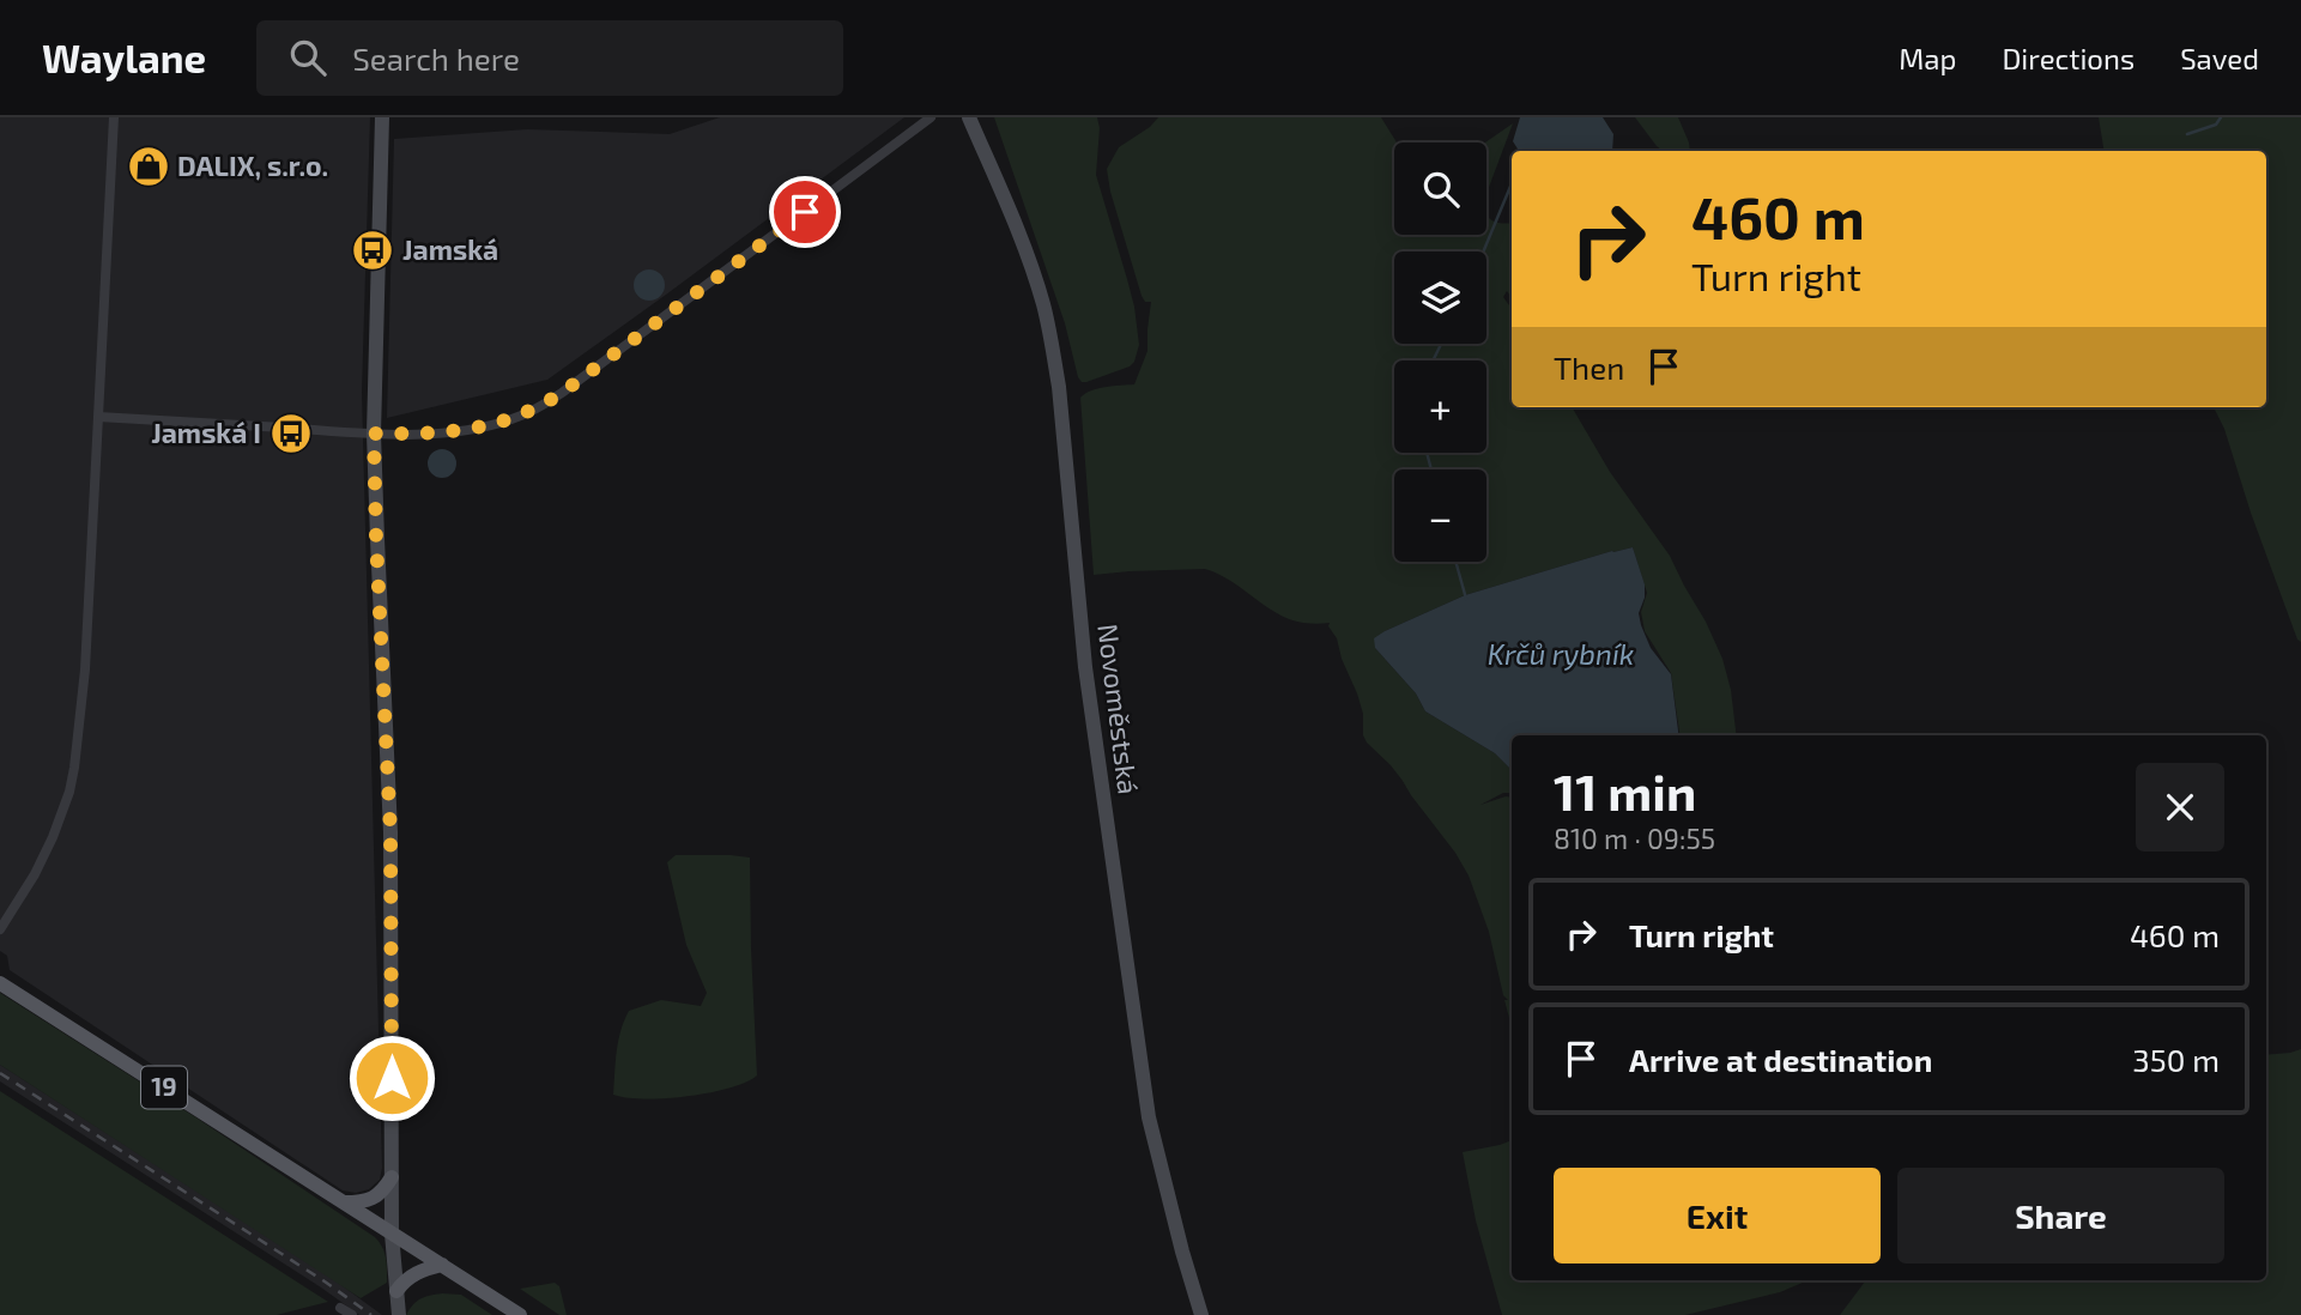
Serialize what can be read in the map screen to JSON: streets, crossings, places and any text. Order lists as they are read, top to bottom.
{
  "streets": {
    "main road": ["19"],
    "street": ["Novoměstská"]
  },
  "water": ["Krčů rybník"],
  "places": {
    "shop": ["DALIX, s.r.o."],
    "bus stop": ["Jamská", "Jamská I"]
  },
  "page": {
    "header": "Waylane",
    "search": "Search here",
    "nav": ["Map", "Directions", "Saved"],
    "map_buttons": ["+", "−"],
    "turn": ["460 m", "Turn right"],
    "then": "Then",
    "heading": ["11 min", "810 m · 09:55"],
    "list": [
      {
        "name": "Turn right",
        "value": "460 m"
      },
      {
        "name": "Arrive at destination",
        "value": "350 m"
      }
    ],
    "buttons": ["Exit", "Share"]
  }
}
